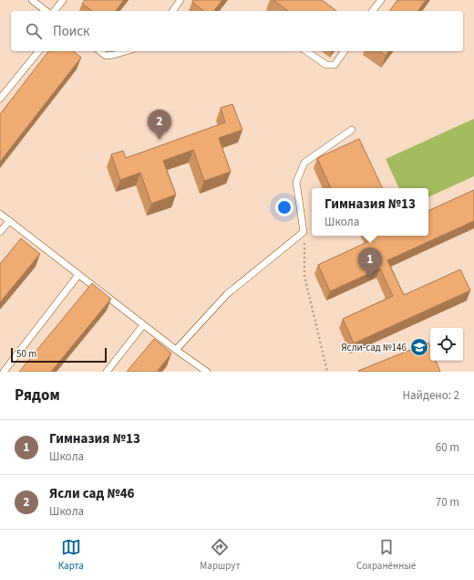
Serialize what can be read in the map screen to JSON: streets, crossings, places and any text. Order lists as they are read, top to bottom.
{
  "places": {
    "school or university": ["Ясли-сад №146"]
  },
  "scale_bar": "50 m",
  "page": {
    "search": "Поиск",
    "pins": ["2", "1"],
    "popup": ["Гимназия №13", "Школа"],
    "scale": "50 m",
    "heading": ["Рядом", "Найдено: 2"],
    "list": [
      {
        "mark": "1",
        "name": "Гимназия №13",
        "note": "Школа",
        "value": "60 m"
      },
      {
        "mark": "2",
        "name": "Ясли сад №46",
        "note": "Школа",
        "value": "70 m"
      }
    ],
    "nav": ["Карта", "Маршрут", "Сохранённые"]
  }
}
